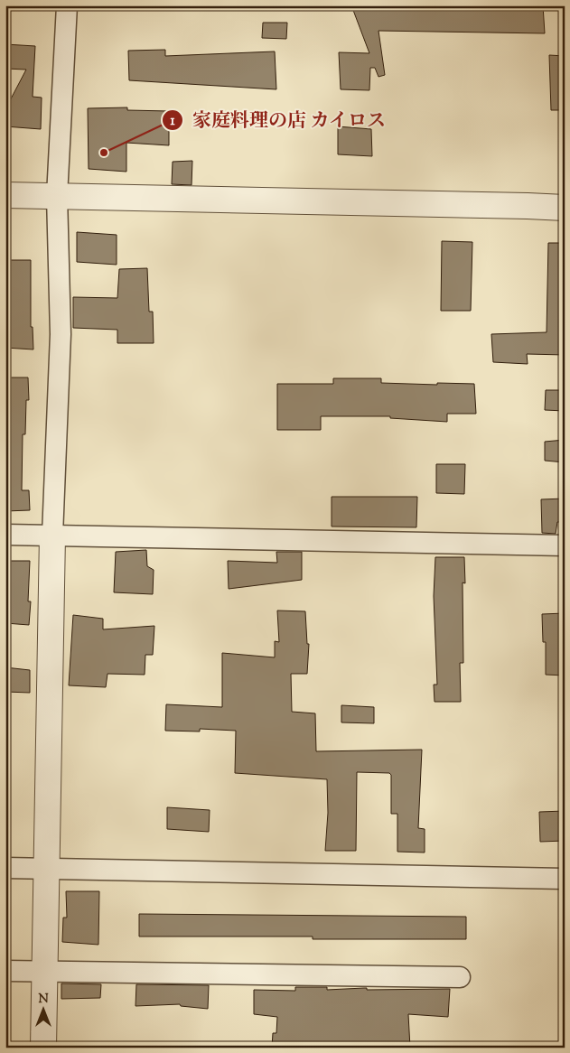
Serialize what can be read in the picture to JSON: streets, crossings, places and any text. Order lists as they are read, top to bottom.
{
  "places": ["家庭料理の店 カイロス"],
  "north": "top"
}
